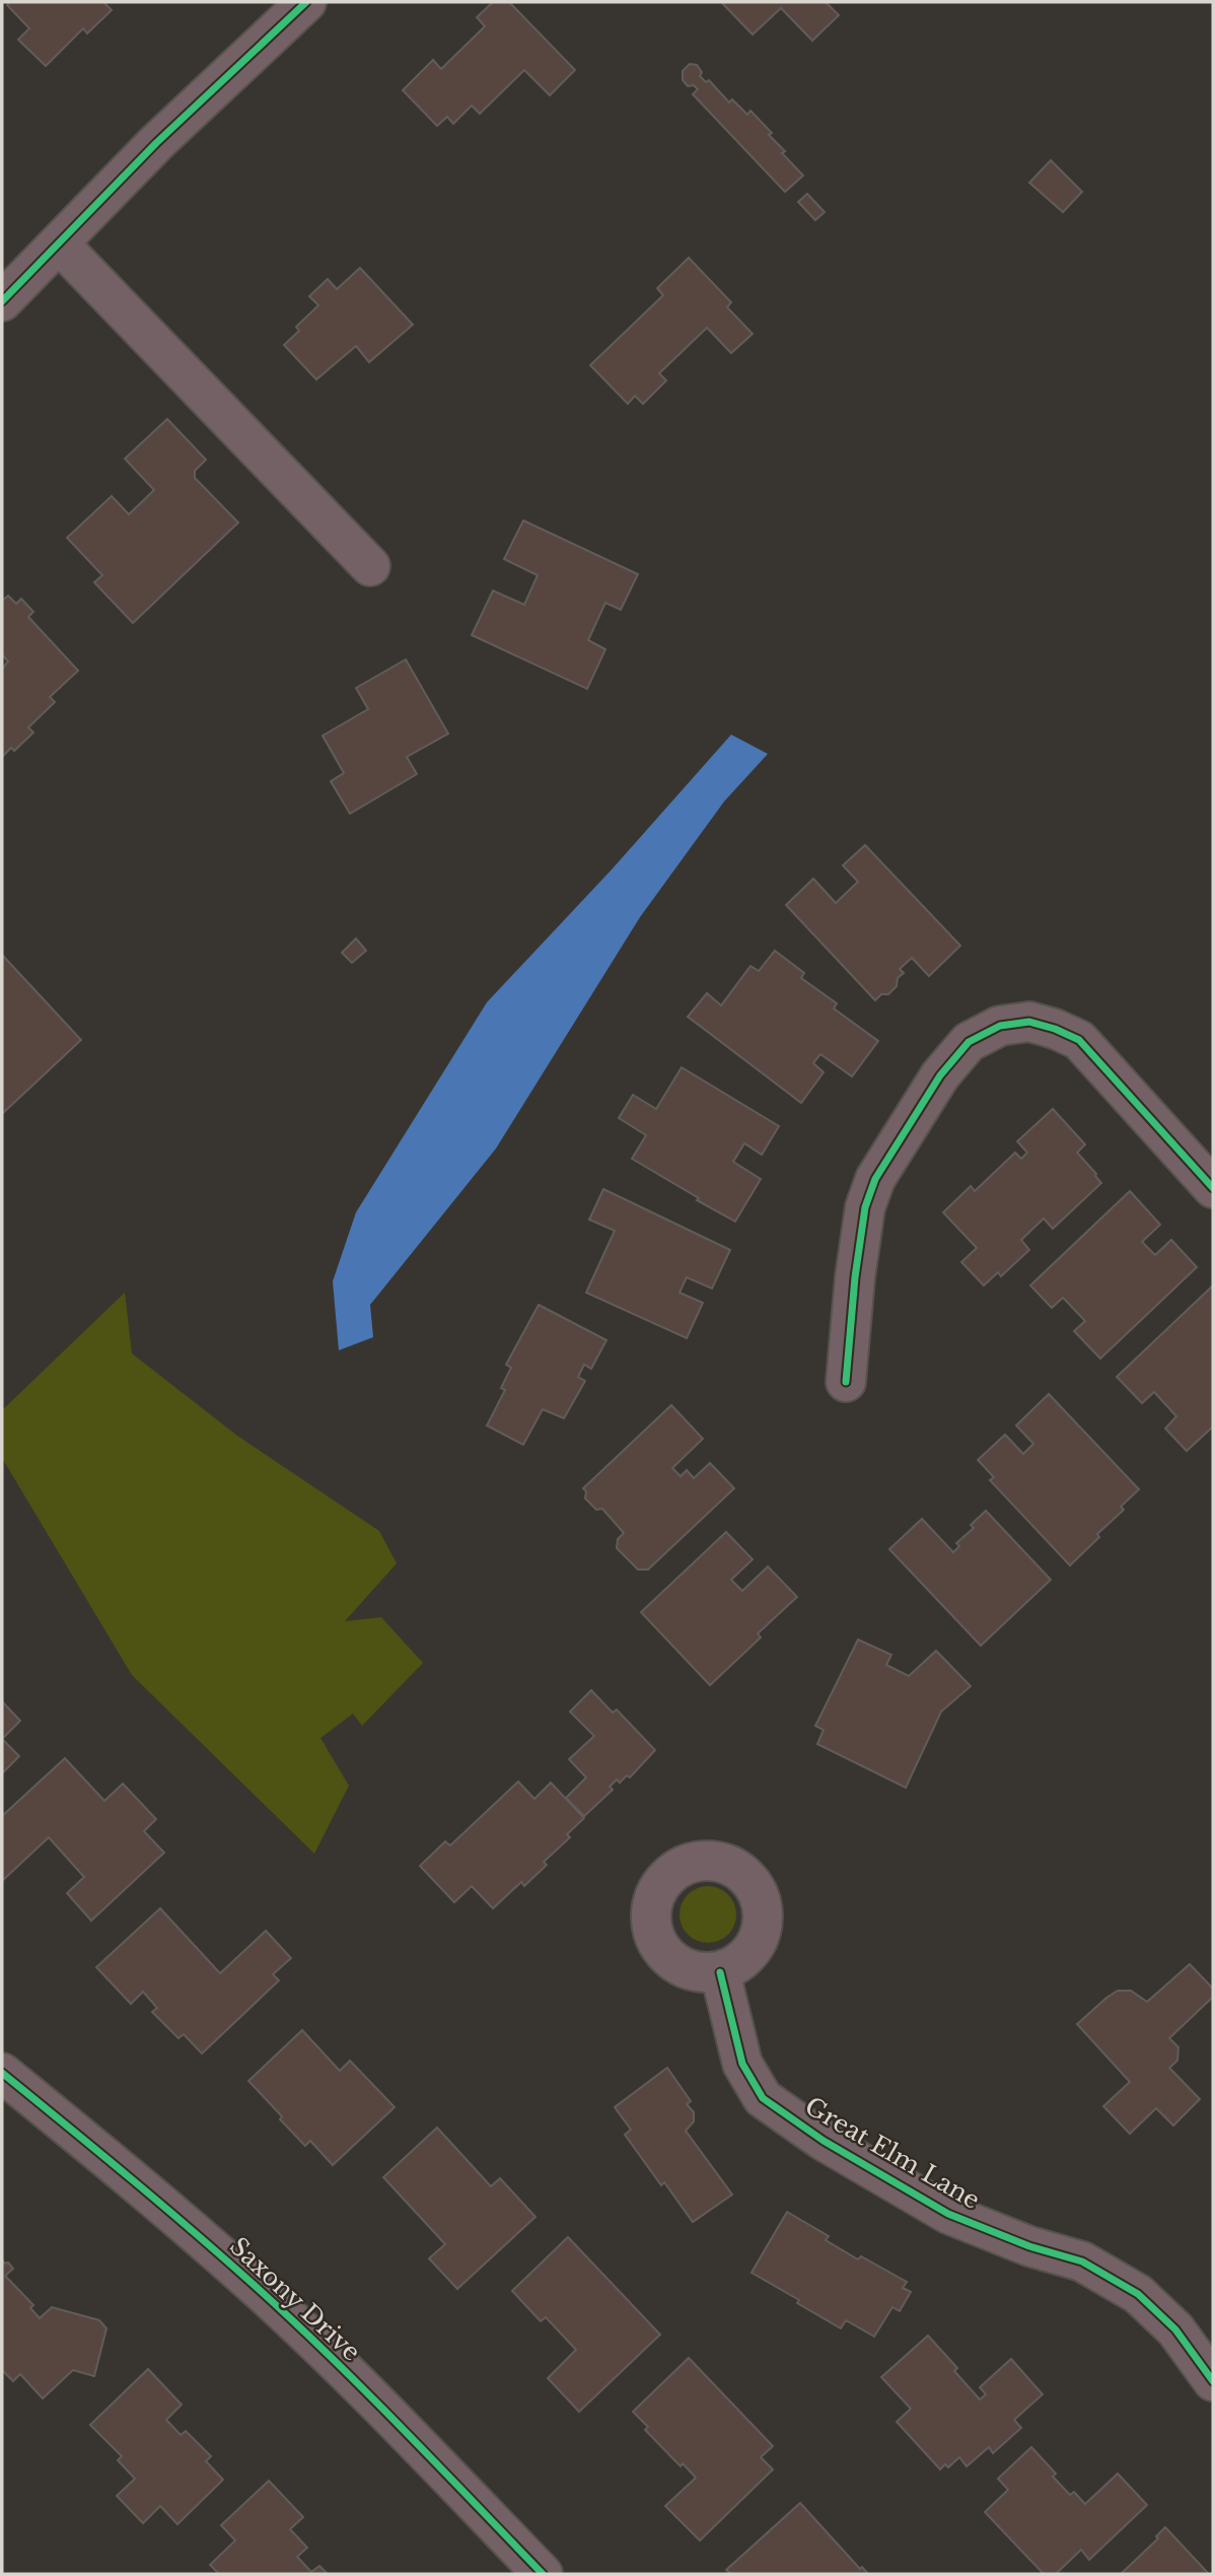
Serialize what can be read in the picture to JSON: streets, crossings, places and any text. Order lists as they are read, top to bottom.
{
  "streets": {
    "street": ["Great Elm Lane", "Saxony Drive"]
  }
}
